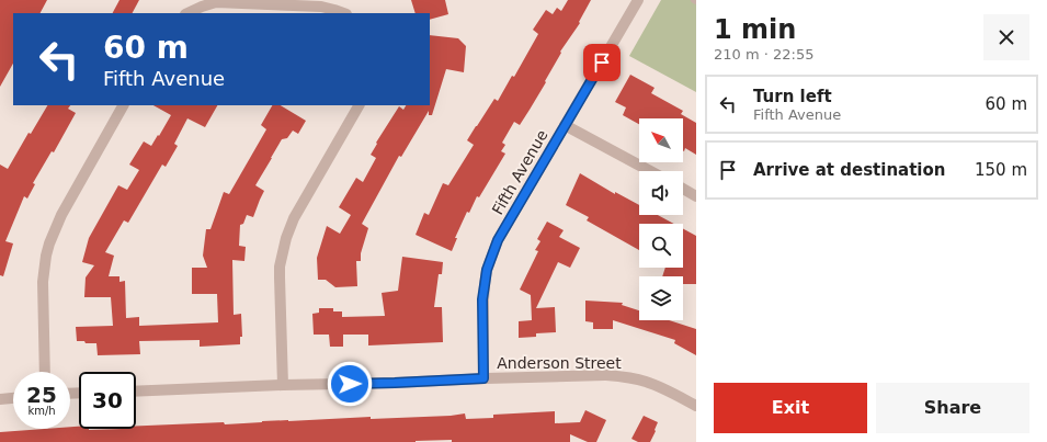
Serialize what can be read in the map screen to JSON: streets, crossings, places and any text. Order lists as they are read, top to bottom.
{
  "streets": {
    "street": ["Fifth Avenue", "Anderson Street"]
  },
  "crossings": [
    ["Fifth Avenue", "Anderson Street"]
  ],
  "north": "top left",
  "page": {
    "heading": ["1 min", "210 m · 22:55"],
    "turn": ["60 m", "Fifth Avenue"],
    "list": [
      {
        "name": "Turn left",
        "note": "Fifth Avenue",
        "value": "60 m"
      },
      {
        "name": "Arrive at destination",
        "value": "150 m"
      }
    ],
    "speed": "25 km/h",
    "limit": "30",
    "buttons": ["Exit", "Share"]
  }
}
